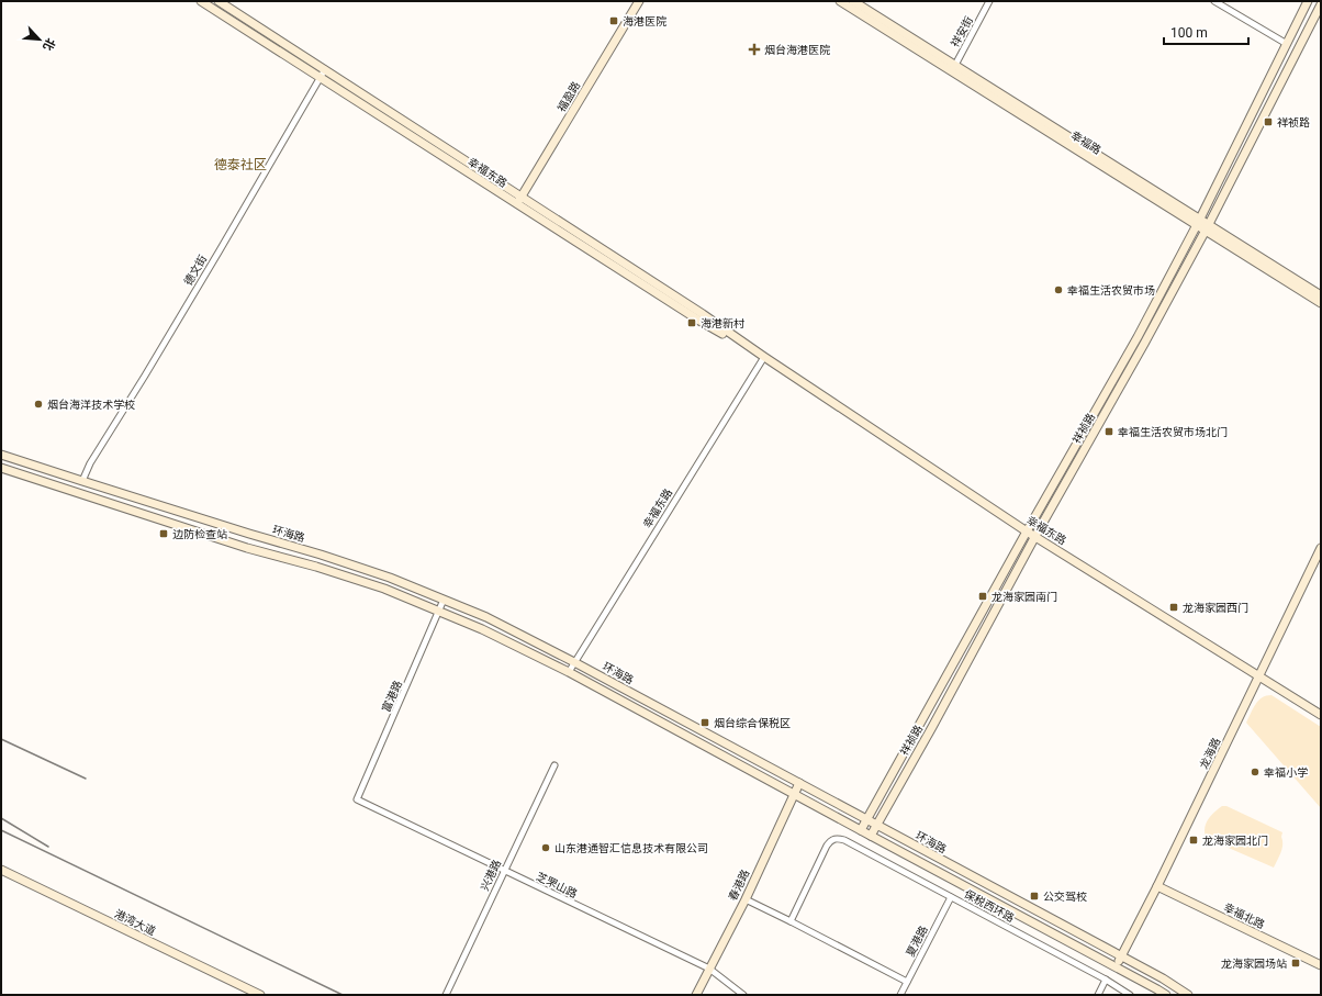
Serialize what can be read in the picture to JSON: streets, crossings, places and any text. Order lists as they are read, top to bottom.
{
  "streets": {
    "street": [
      "祥安街",
      "福盈路",
      "幸福路",
      "幸福东路",
      "德文街",
      "祥祯路",
      "环海路",
      "富港路",
      "龙海路",
      "兴港路",
      "芝罘山路",
      "春港路",
      "保税西环路",
      "幸福北路",
      "港湾大道",
      "夏港路"
    ]
  },
  "crossings": [
    ["祥安街", "幸福路"],
    ["福盈路", "幸福东路"],
    ["幸福路", "祥祯路"],
    ["幸福东路", "德文街"],
    ["幸福东路", "祥祯路"],
    ["幸福东路", "环海路"],
    ["幸福东路", "龙海路"],
    ["德文街", "环海路"],
    ["祥祯路", "环海路"],
    ["环海路", "富港路"],
    ["环海路", "龙海路"],
    ["环海路", "春港路"],
    ["富港路", "芝罘山路"],
    ["龙海路", "幸福北路"],
    ["兴港路", "芝罘山路"],
    ["芝罘山路", "春港路"],
    ["保税西环路", "夏港路"]
  ],
  "districts": ["德泰社区"],
  "places": {
    "transit": [
      "海港医院",
      "祥祯路",
      "海港新村",
      "幸福生活农贸市场北门",
      "边防检查站",
      "龙海家园南门",
      "龙海家园西门",
      "烟台综合保税区",
      "龙海家园北门",
      "公交驾校",
      "龙海家园场站"
    ],
    "health": ["烟台海港医院"],
    "other": [
      "幸福生活农贸市场",
      "烟台海洋技术学校",
      "幸福小学",
      "山东港通智汇信息技术有限公司"
    ]
  },
  "scale_bar": "100 m",
  "north": "bottom right"
}
